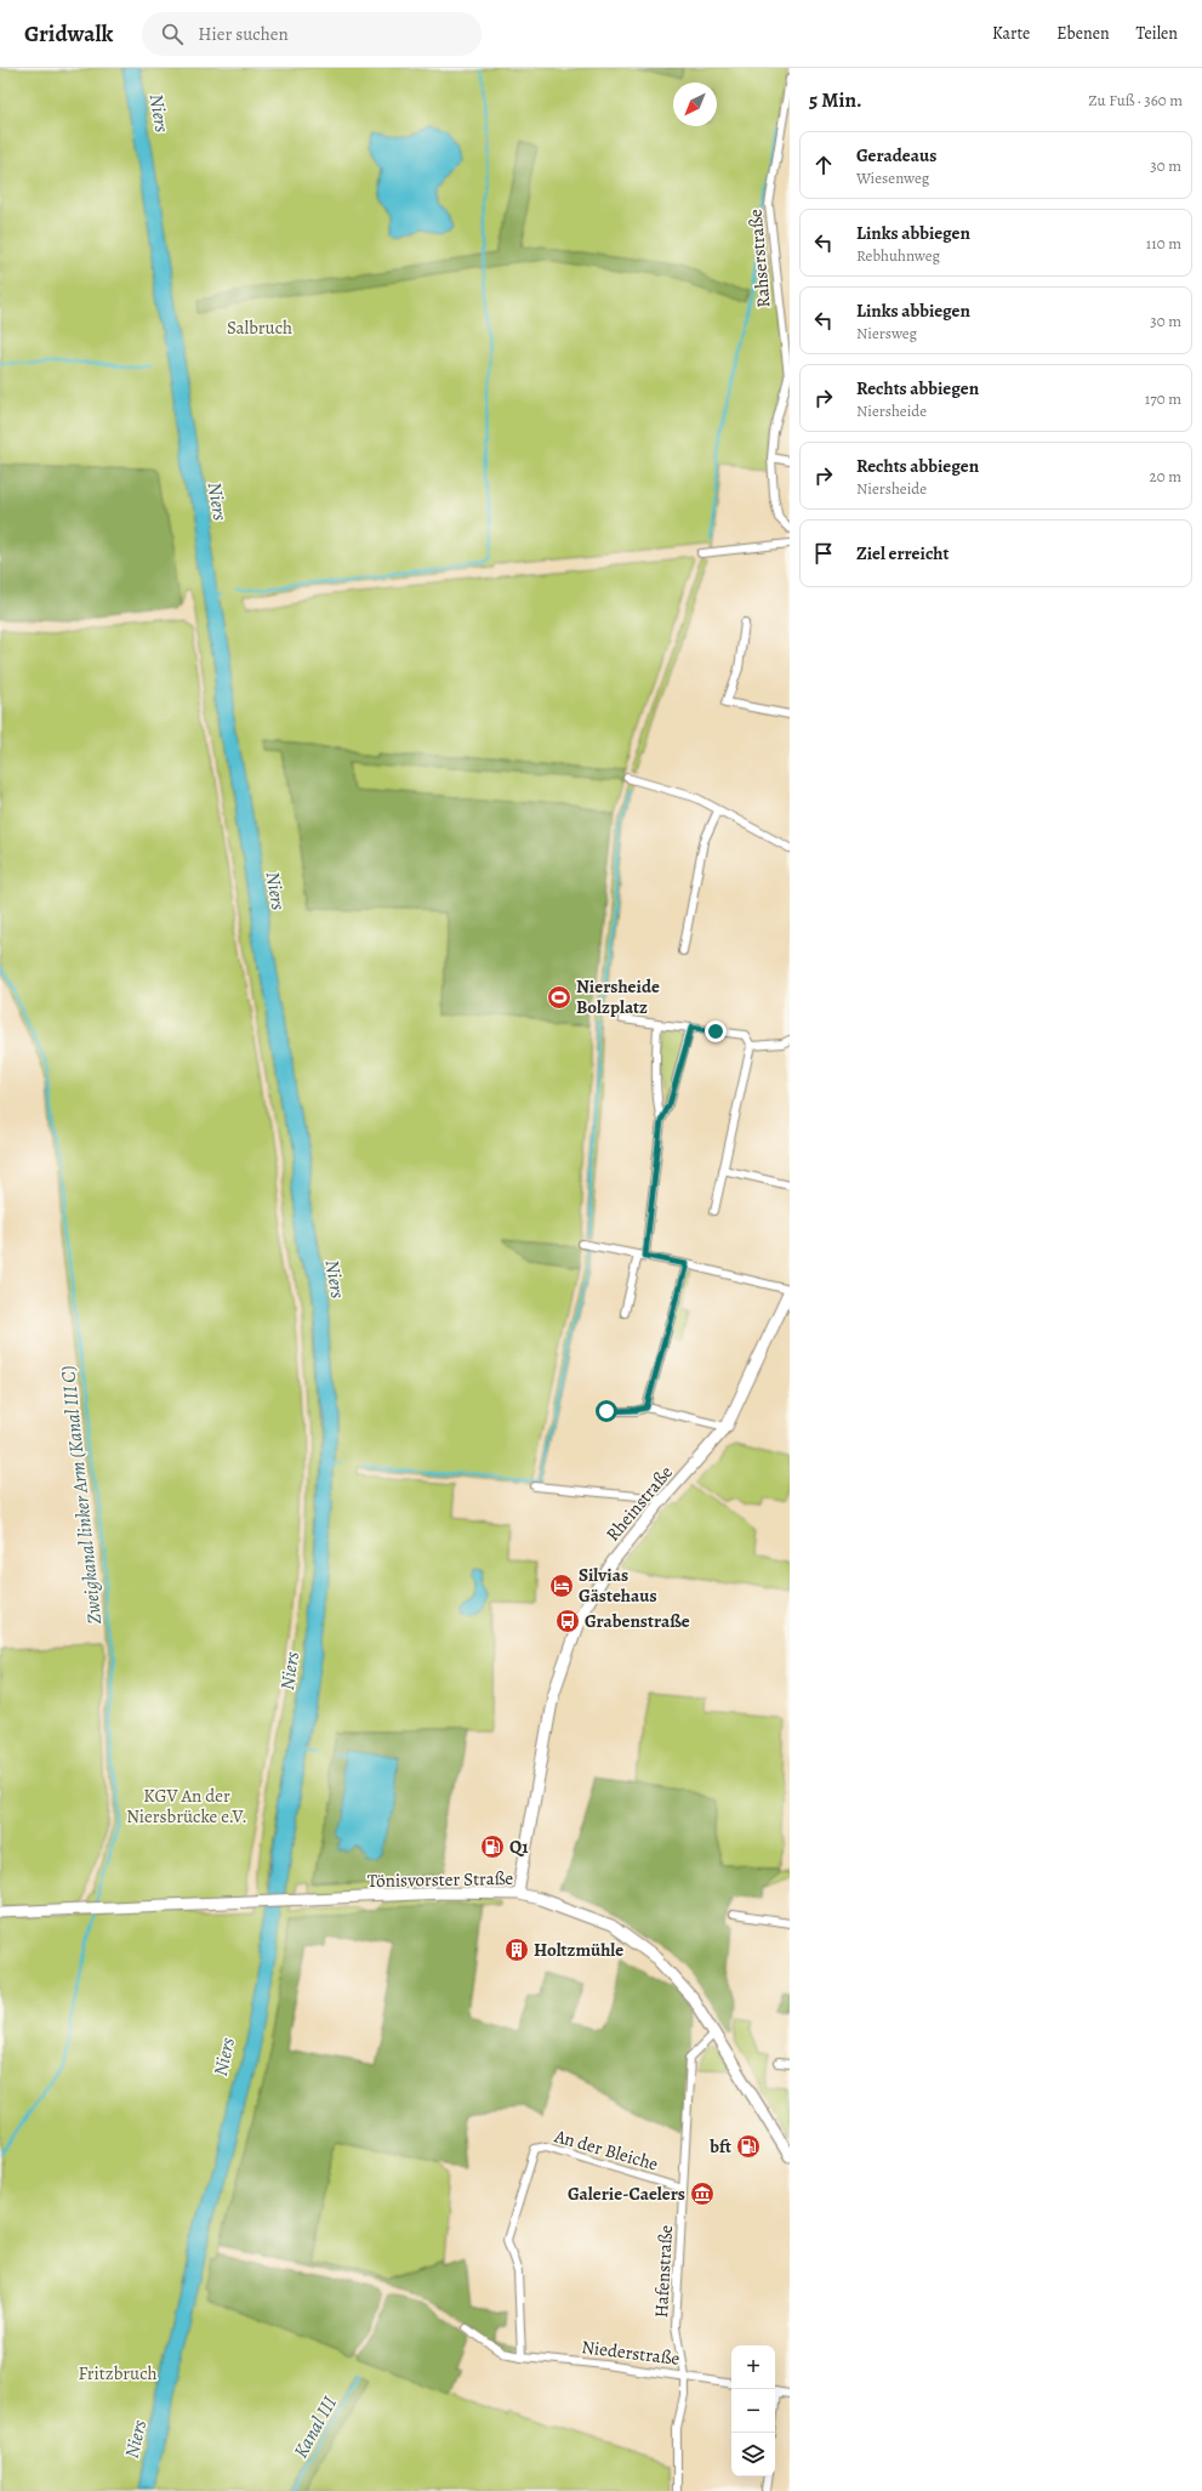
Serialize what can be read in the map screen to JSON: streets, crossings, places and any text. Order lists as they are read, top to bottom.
{
  "streets": {
    "main road": ["Rheinstraße", "Tönisvorster Straße"],
    "street": [
      "Rahserstraße",
      "An der Bleiche",
      "Hafenstraße",
      "Niederstraße"
    ]
  },
  "crossings": [
    ["Rheinstraße", "Tönisvorster Straße"],
    ["Tönisvorster Straße", "Hafenstraße"],
    ["An der Bleiche", "Hafenstraße"],
    ["An der Bleiche", "Niederstraße"],
    ["Hafenstraße", "Niederstraße"]
  ],
  "water": ["Niers", "Zweigkanal linker Arm (Kanal III C)", "Kanal III"],
  "parks": ["Salbruch", "KGV An der Niersbrücke e.V.", "Fritzbruch"],
  "places": {
    "sports": ["Niersheide Bolzplatz"],
    "hotel": ["Silvias Gästehaus"],
    "bus stop": ["Grabenstraße"],
    "fuel station": ["Q1", "bft"],
    "building": ["Holtzmühle"],
    "museum": ["Galerie-Caelers"]
  },
  "north": "bottom left",
  "page": {
    "header": "Gridwalk",
    "search": "Hier suchen",
    "nav": ["Karte", "Ebenen", "Teilen"],
    "heading": ["5 Min.", "Zu Fuß · 360 m"],
    "list": [
      ["Geradeaus", "Wiesenweg", "30 m"],
      ["Links abbiegen", "Rebhuhnweg", "110 m"],
      ["Links abbiegen", "Niersweg", "30 m"],
      ["Rechts abbiegen", "Niersheide", "170 m"],
      ["Rechts abbiegen", "Niersheide", "20 m"],
      "Ziel erreicht"
    ],
    "map_buttons": ["+", "−"]
  }
}
